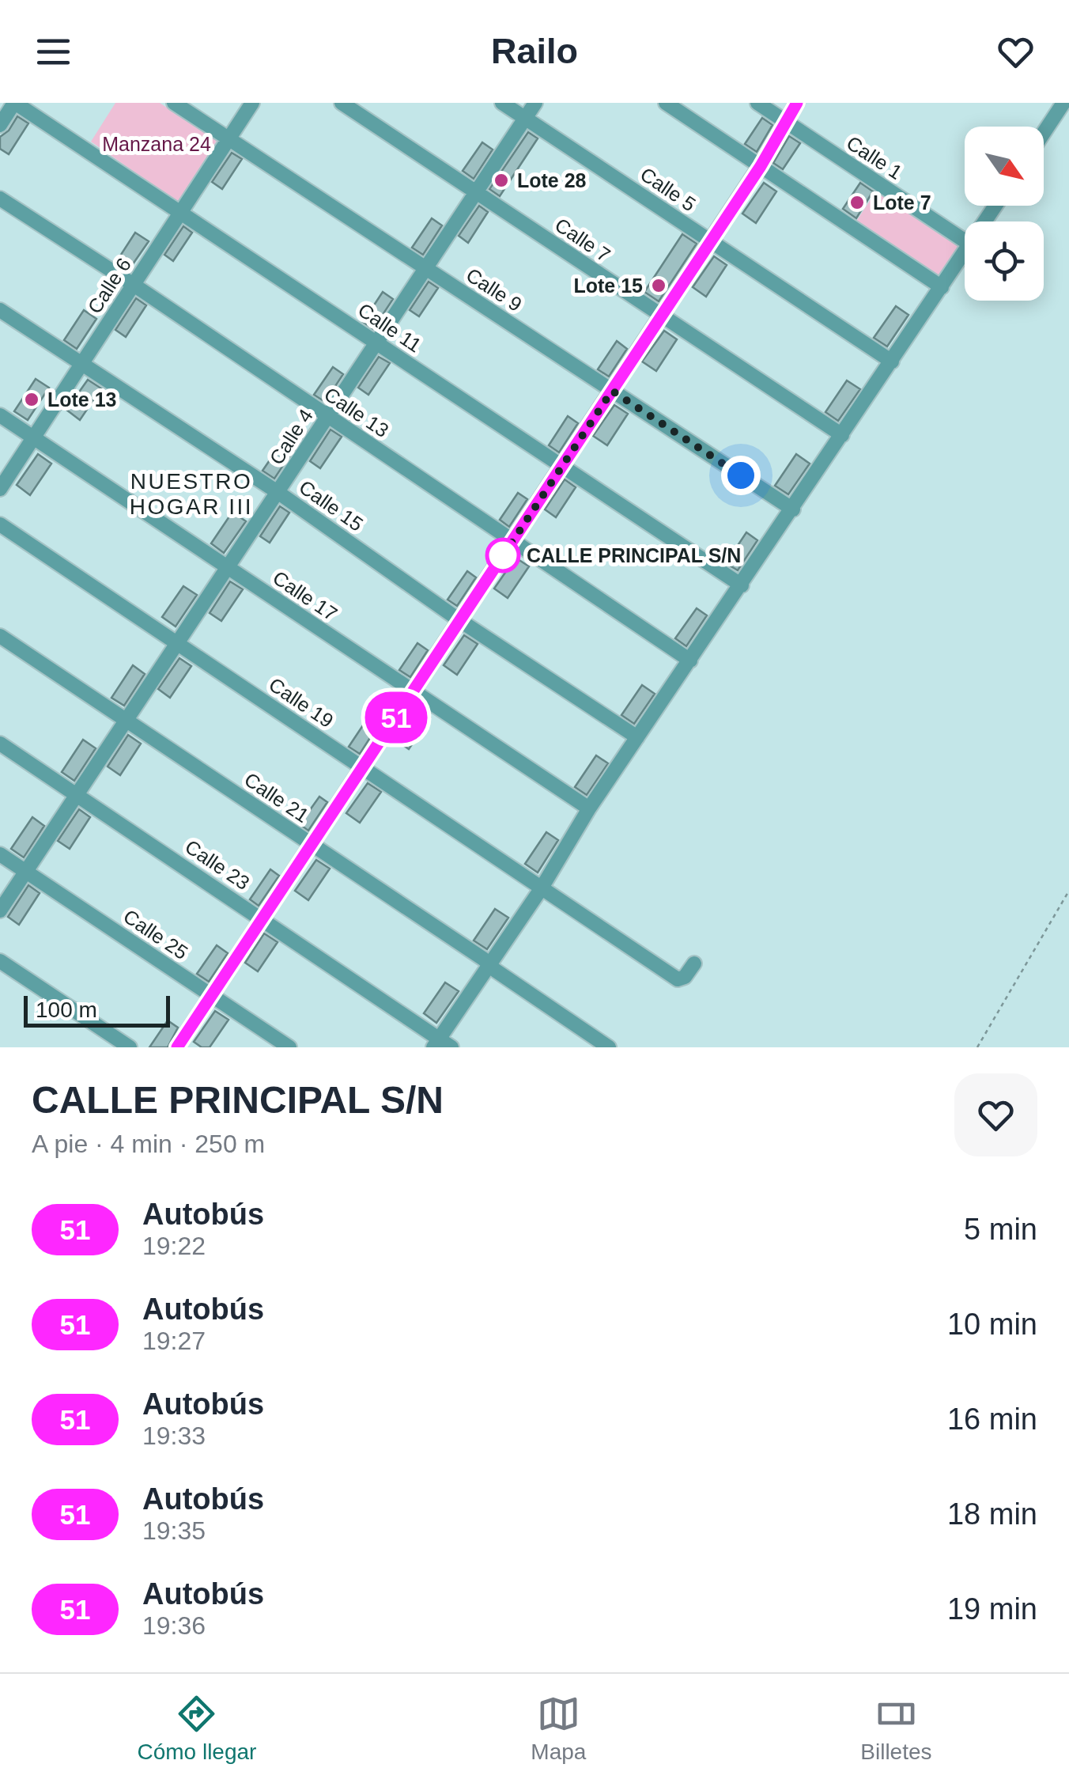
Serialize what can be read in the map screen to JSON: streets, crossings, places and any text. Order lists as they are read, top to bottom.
{
  "streets": {
    "street": [
      "Calle 1",
      "Calle 5",
      "Calle 7",
      "Calle 6",
      "Calle 9",
      "Calle 11",
      "Calle 13",
      "Calle 4",
      "Calle 15",
      "Calle 17",
      "Calle 19",
      "Calle 21",
      "Calle 23",
      "Calle 25"
    ]
  },
  "crossings": [
    ["Calle 5", "Calle 4"],
    ["Calle 7", "Calle 4"],
    ["Calle 6", "Calle 9"],
    ["Calle 6", "Calle 11"],
    ["Calle 6", "Calle 13"],
    ["Calle 6", "Calle 15"],
    ["Calle 6", "Calle 17"],
    ["Calle 9", "Calle 4"],
    ["Calle 11", "Calle 4"],
    ["Calle 13", "Calle 4"],
    ["Calle 4", "Calle 15"],
    ["Calle 4", "Calle 17"],
    ["Calle 4", "Calle 19"],
    ["Calle 4", "Calle 21"],
    ["Calle 4", "Calle 23"],
    ["Calle 4", "Calle 25"]
  ],
  "districts": ["NUESTRO HOGAR III"],
  "parks": ["Manzana 24"],
  "places": [
    "Lote 28",
    "Lote 7",
    "Lote 15",
    "Lote 13",
    "CALLE PRINCIPAL S/N"
  ],
  "lines": ["bus line 51"],
  "scale_bar": "100 m",
  "north": "bottom right",
  "page": {
    "header": "Railo",
    "on_map": "51",
    "scale": "100 m",
    "heading": ["CALLE PRINCIPAL S/N", "A pie · 4 min · 250 m"],
    "list": [
      {
        "mark": "51",
        "name": "Autobús",
        "note": "19:22",
        "value": "5 min"
      },
      {
        "mark": "51",
        "name": "Autobús",
        "note": "19:27",
        "value": "10 min"
      },
      {
        "mark": "51",
        "name": "Autobús",
        "note": "19:33",
        "value": "16 min"
      },
      {
        "mark": "51",
        "name": "Autobús",
        "note": "19:35",
        "value": "18 min"
      },
      {
        "mark": "51",
        "name": "Autobús",
        "note": "19:36",
        "value": "19 min"
      }
    ],
    "tabs": ["Cómo llegar", "Mapa", "Billetes"]
  }
}
